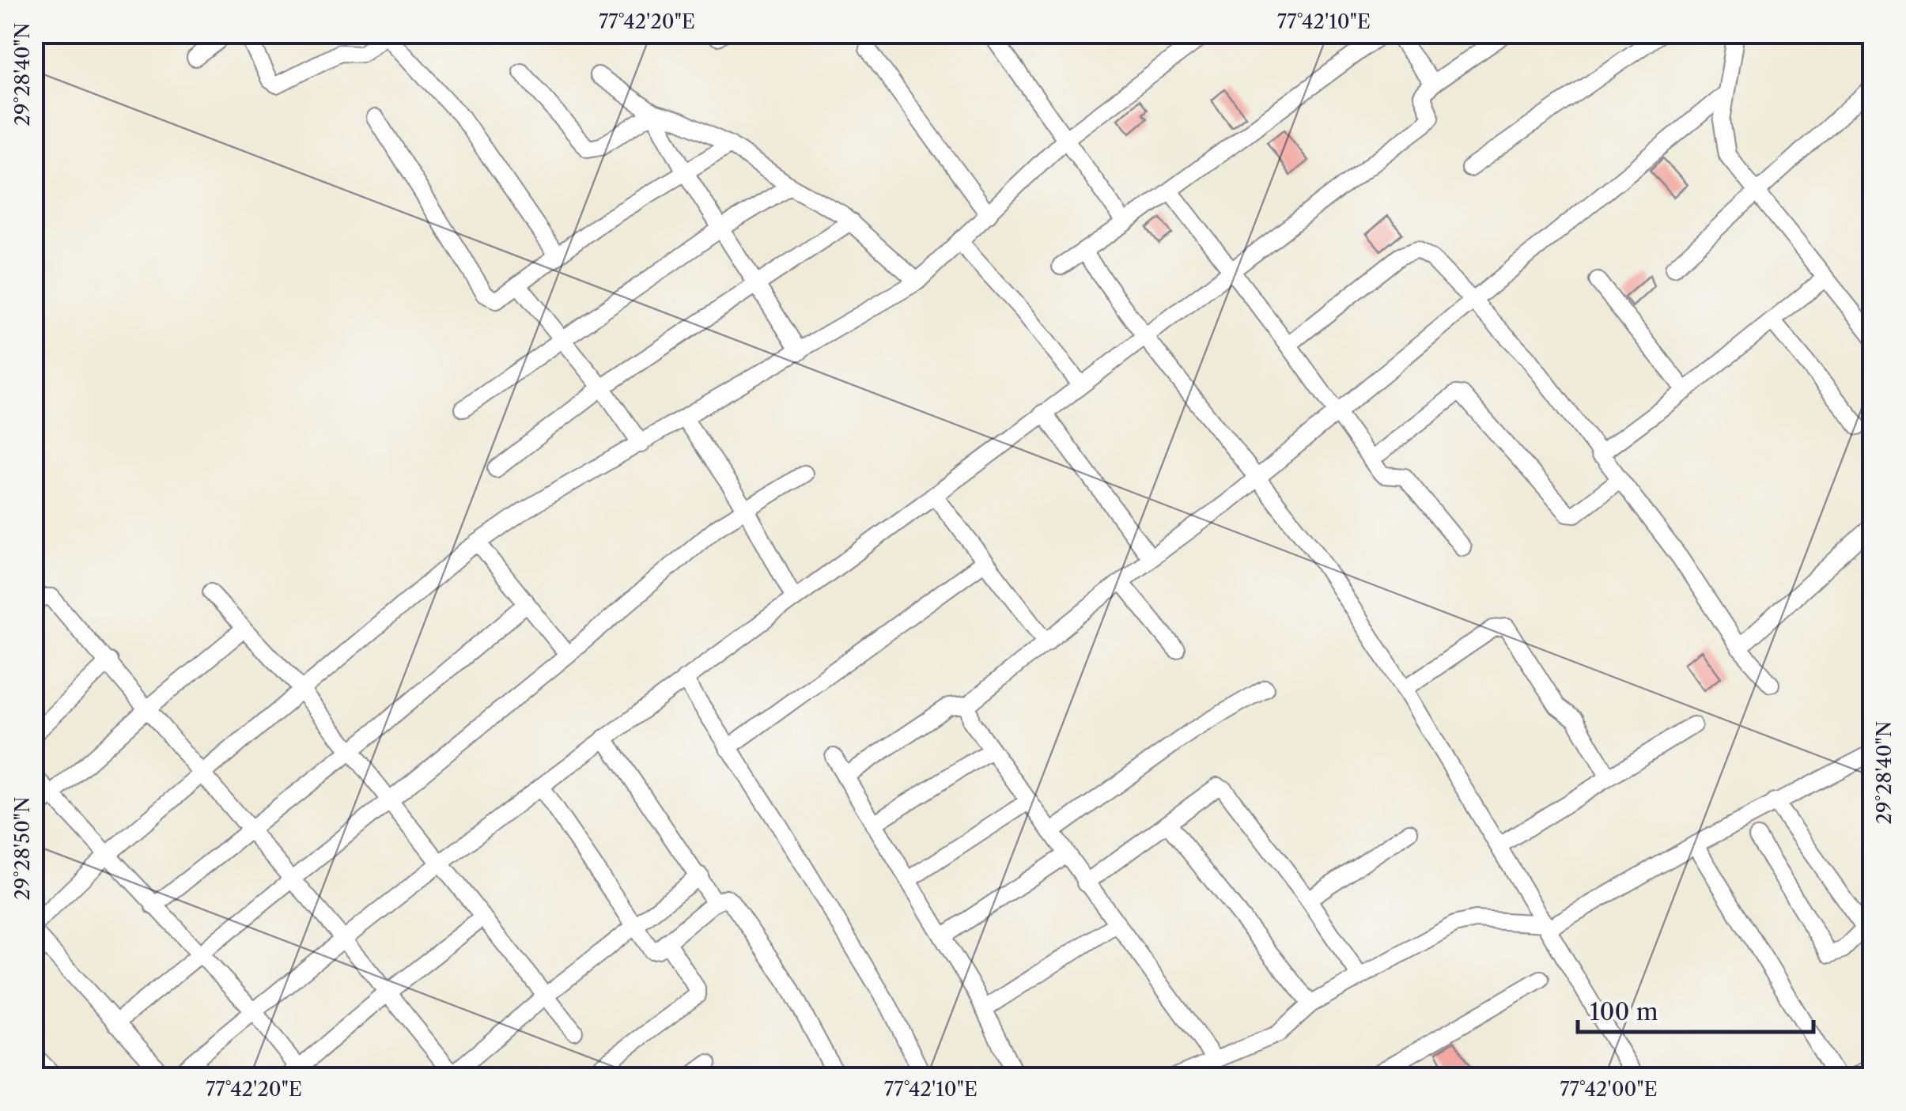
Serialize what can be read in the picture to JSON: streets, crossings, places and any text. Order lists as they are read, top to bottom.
{
  "scale_bar": "100 m",
  "coordinates": [
    "77°42'20\"E",
    "77°42'10\"E",
    "29°28'40\"N",
    "29°28'50\"N",
    "77°42'00\"E"
  ]
}
